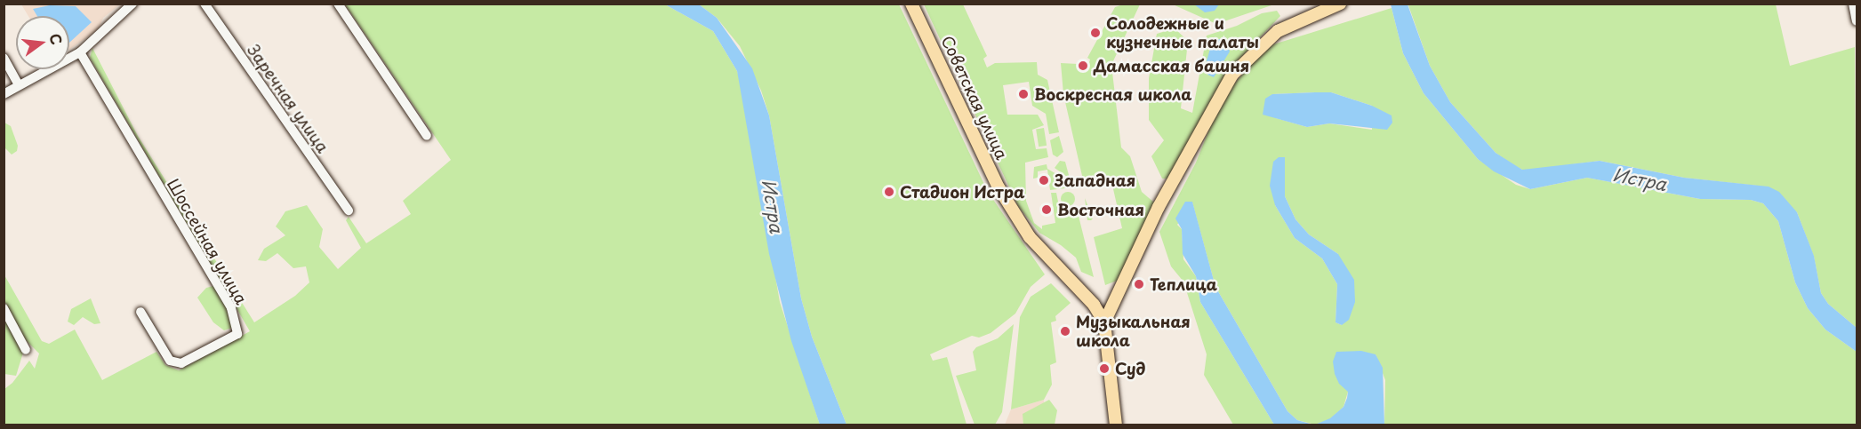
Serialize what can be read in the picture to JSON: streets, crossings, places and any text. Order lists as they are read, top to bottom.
{
  "streets": {
    "main road": ["Советская улица"],
    "street": ["Заречная улица", "Шоссейная улица"]
  },
  "water": ["Истра"],
  "places": [
    "Солодежные и кузнечные палаты",
    "Дамасская башня",
    "Воскресная школа",
    "Западная",
    "Стадион Истра",
    "Восточная",
    "Теплица",
    "Музыкальная школа",
    "Суд"
  ],
  "north": "right"
}
